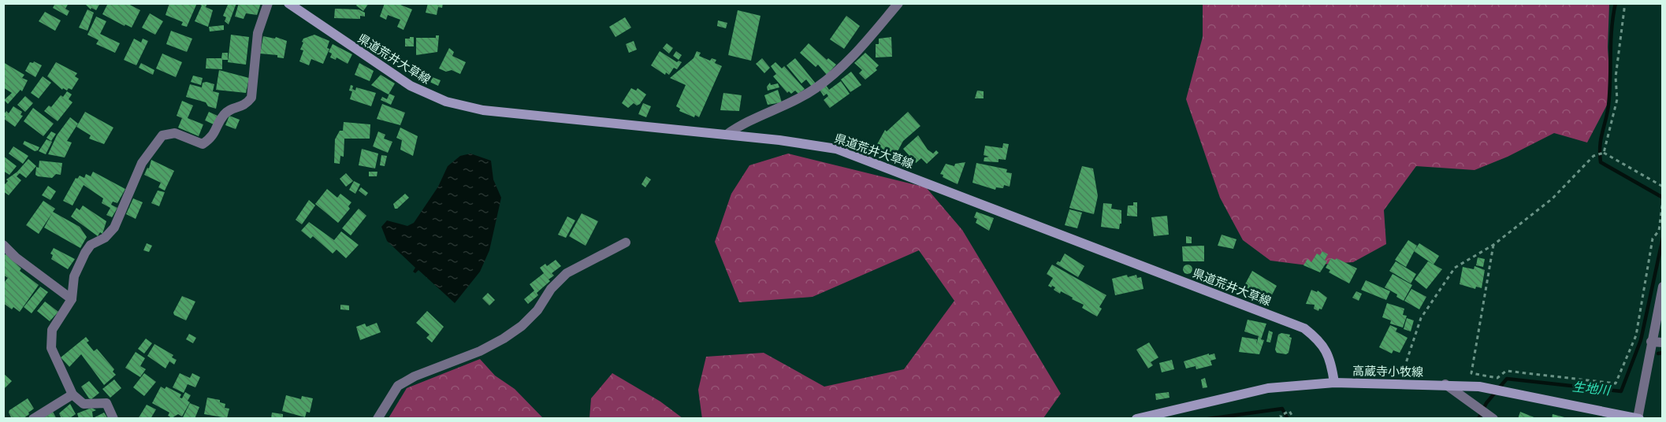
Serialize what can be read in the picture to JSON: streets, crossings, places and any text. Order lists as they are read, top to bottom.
{
  "streets": {
    "main road": ["県道荒井大草線", "高蔵寺小牧線"]
  },
  "crossings": [
    ["県道荒井大草線", "高蔵寺小牧線"]
  ],
  "water": ["生地川"]
}
